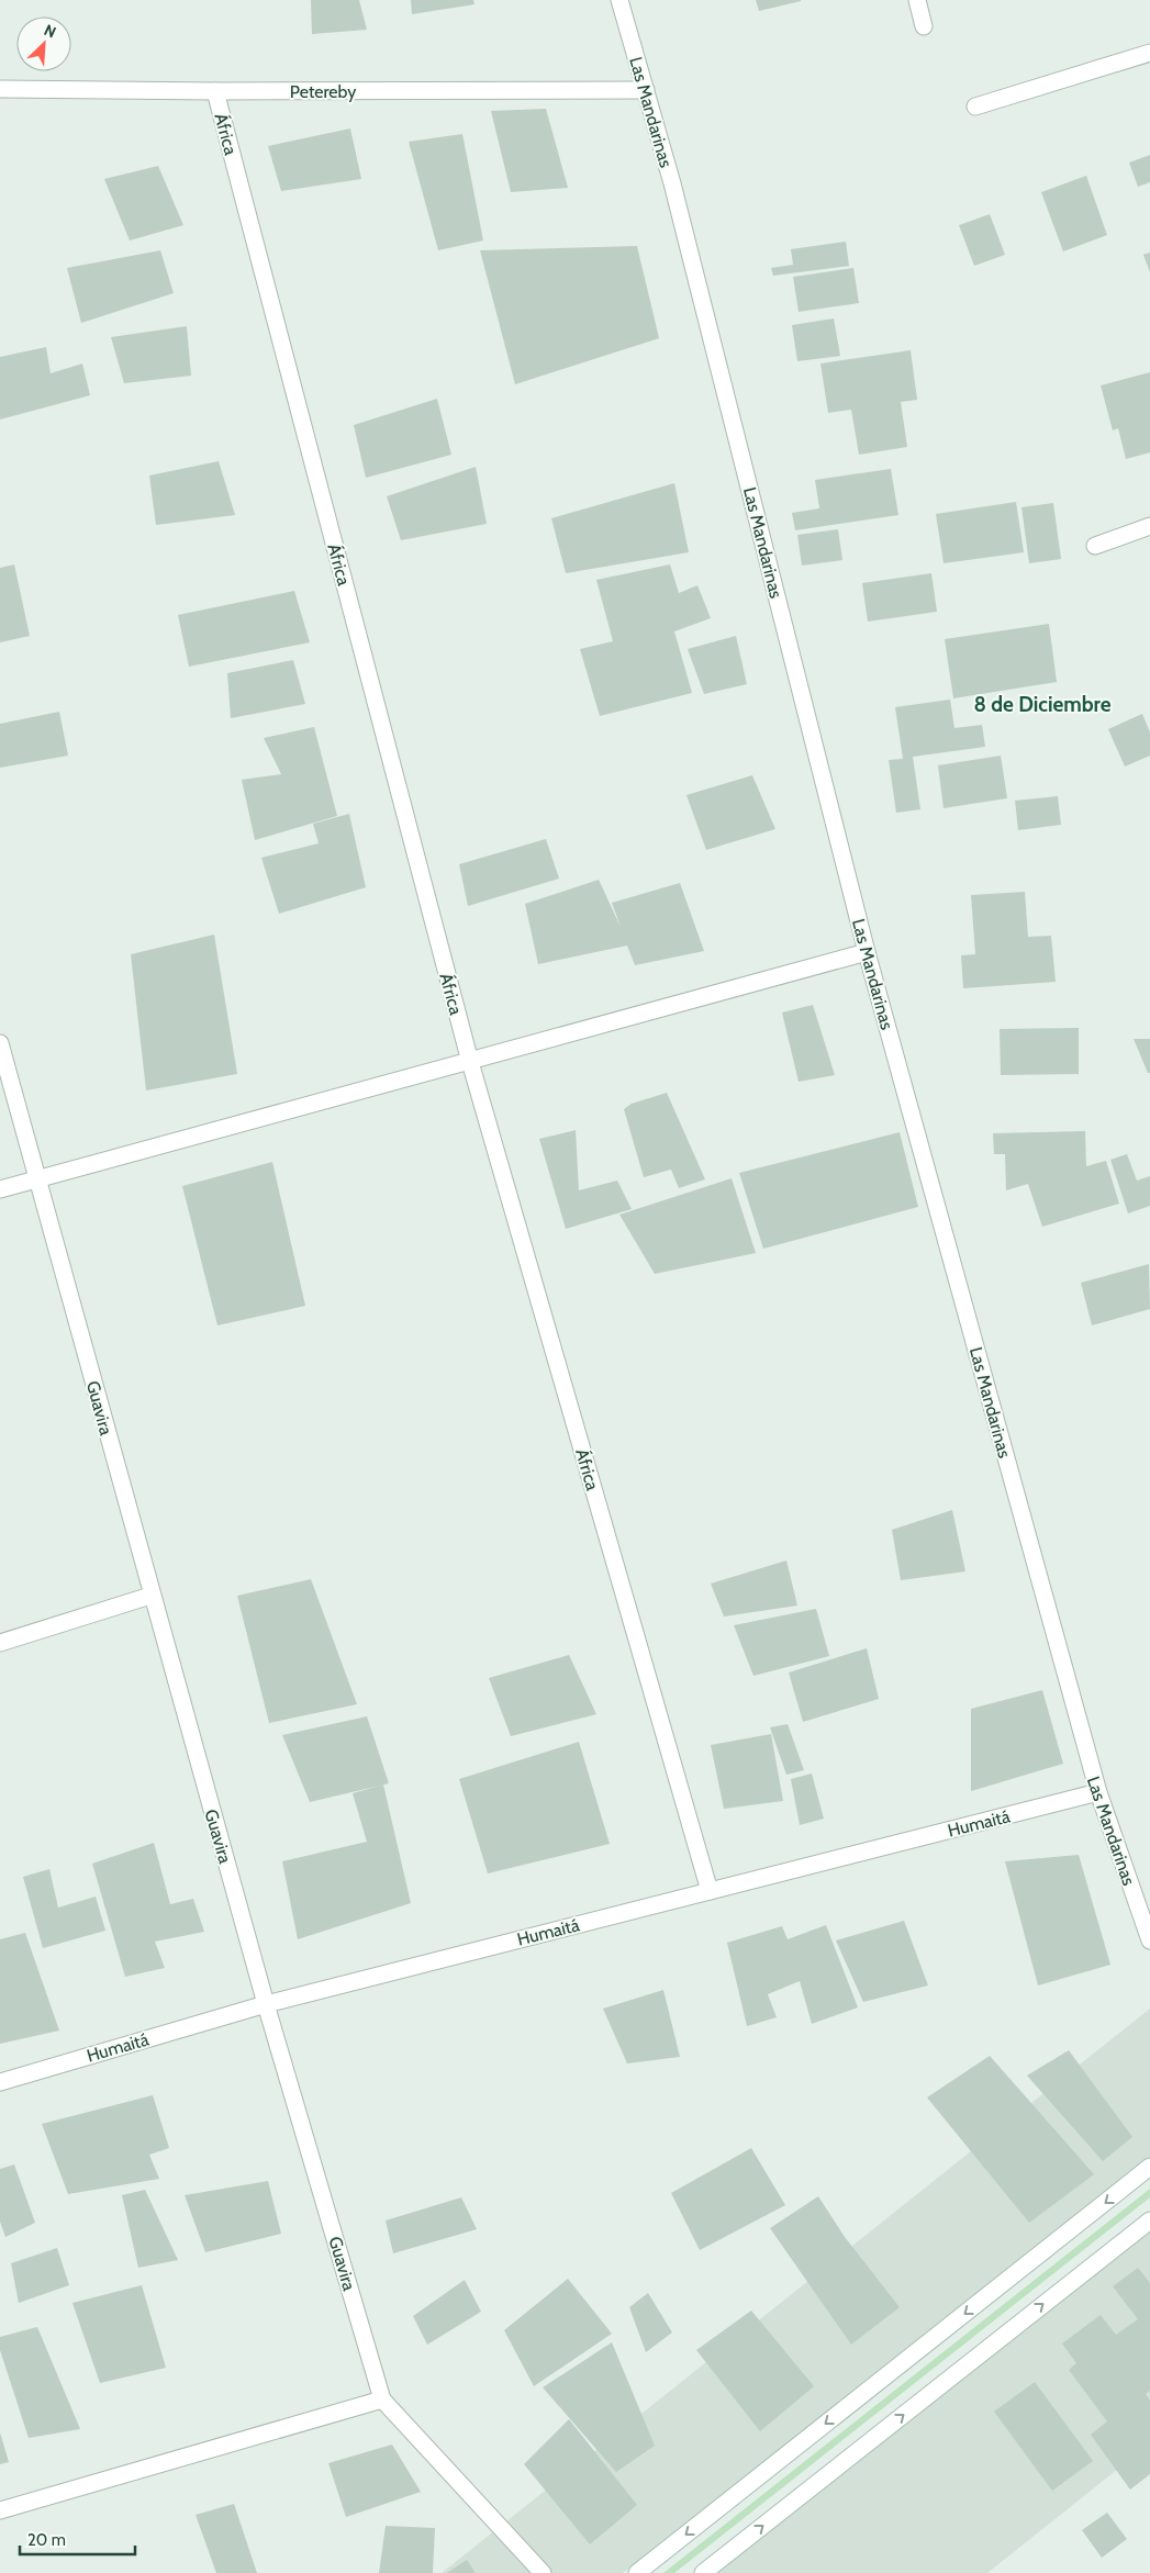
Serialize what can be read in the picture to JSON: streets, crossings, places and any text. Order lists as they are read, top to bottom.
{
  "streets": {
    "street": [
      "Petereby",
      "Las Mandarinas",
      "África",
      "Guavira",
      "Humaitá"
    ]
  },
  "crossings": [
    ["Petereby", "Las Mandarinas"],
    ["Petereby", "África"],
    ["Las Mandarinas", "Humaitá"],
    ["África", "Humaitá"],
    ["Guavira", "Humaitá"]
  ],
  "districts": ["8 de Diciembre"],
  "scale_bar": "20 m",
  "north": "top right"
}
